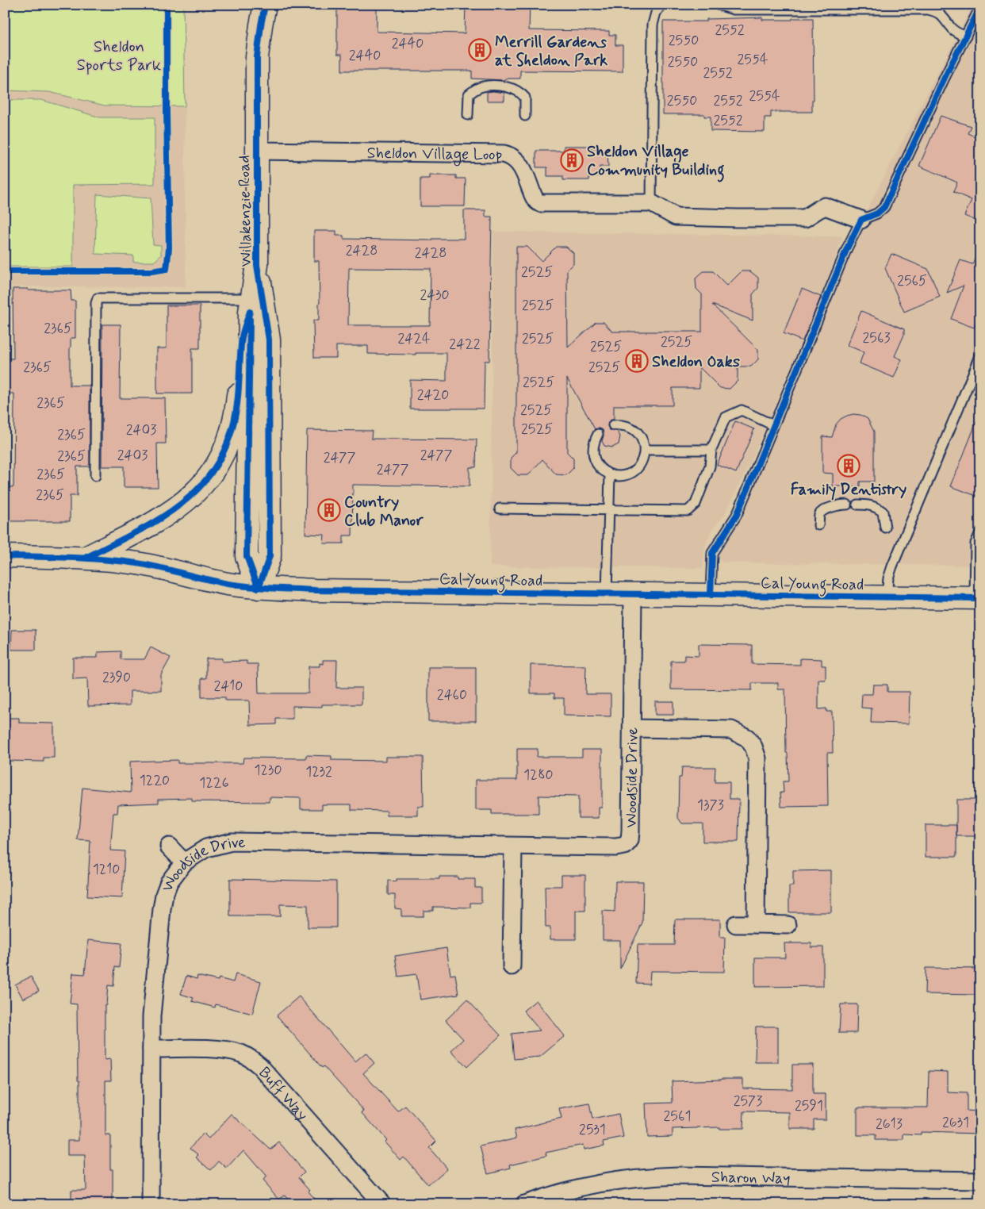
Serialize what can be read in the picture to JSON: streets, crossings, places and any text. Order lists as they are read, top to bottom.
{
  "streets": {
    "street": [
      "Sheldon Village Loop",
      "Willakenzie Road",
      "Cal Young Road",
      "Woodside Drive",
      "Buff Way",
      "Sharon Way"
    ]
  },
  "crossings": [
    ["Sheldon Village Loop", "Willakenzie Road"],
    ["Willakenzie Road", "Cal Young Road"],
    ["Cal Young Road", "Woodside Drive"],
    ["Woodside Drive", "Buff Way"]
  ],
  "parks": ["Sheldon Sports Park"],
  "places": {
    "building": [
      "Merrill Gardens at Sheldon Park",
      "Sheldon Village Community Building",
      "Sheldon Oaks",
      "Family Dentistry",
      "Country Club Manor"
    ]
  },
  "house_numbers": [
    "2552",
    "2550",
    "2440",
    "2440",
    "2554",
    "2550",
    "2552",
    "2554",
    "2550",
    "2552",
    "2552",
    "2428",
    "2428",
    "2525",
    "2565",
    "2430",
    "2525",
    "2365",
    "2563",
    "2424",
    "2525",
    "2525",
    "2422",
    "2525",
    "2365",
    "2525",
    "2525",
    "2420",
    "2365",
    "2525",
    "2525",
    "2403",
    "2365",
    "2403",
    "2477",
    "2365",
    "2477",
    "2477",
    "2365",
    "2365",
    "2390",
    "2410",
    "2460",
    "1230",
    "1232",
    "1280",
    "1220",
    "1226",
    "1373",
    "1210",
    "2573",
    "2591",
    "2561",
    "2631",
    "2613",
    "2531"
  ]
}
